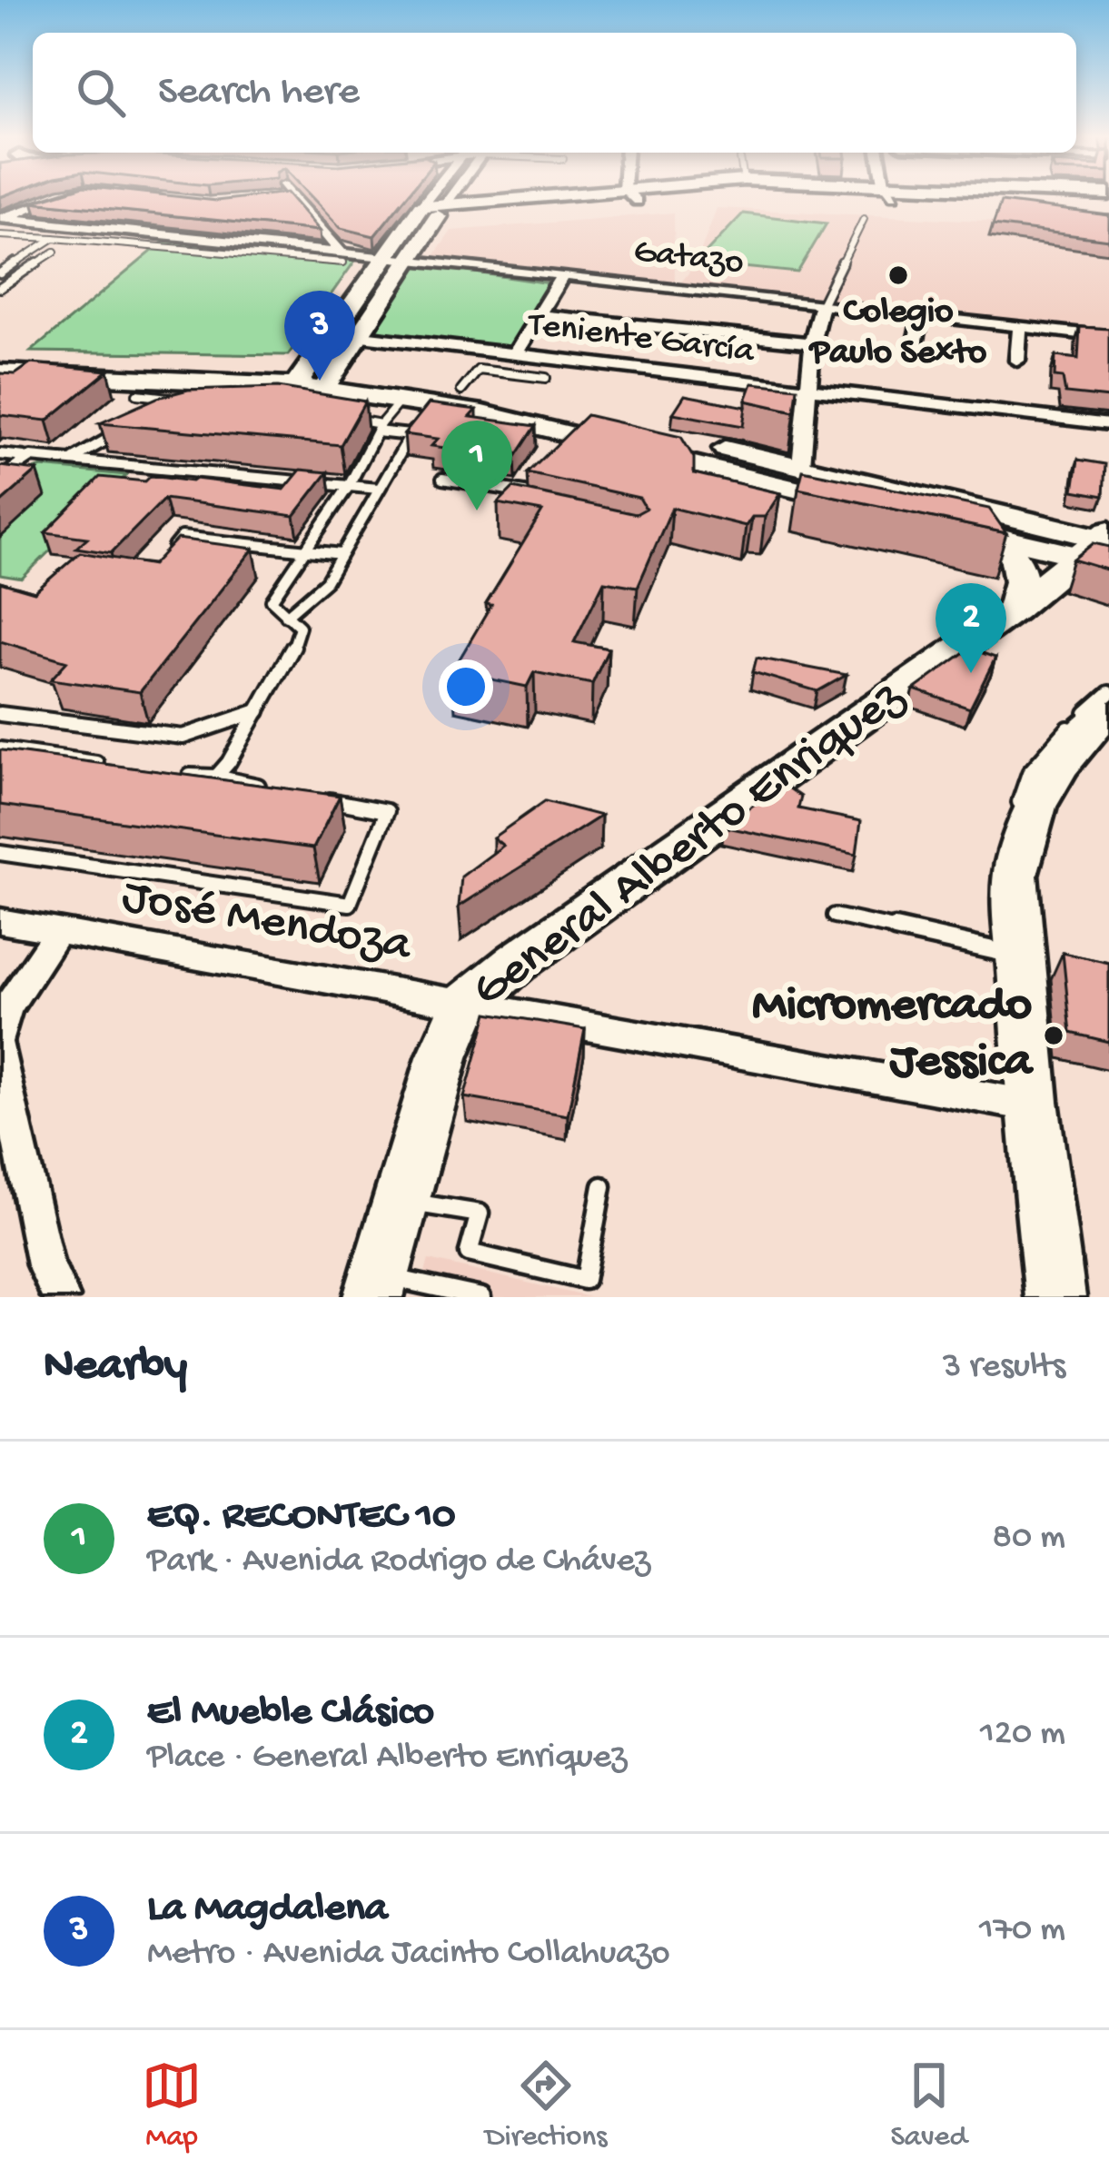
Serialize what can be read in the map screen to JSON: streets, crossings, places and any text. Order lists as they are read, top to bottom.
{
  "streets": {
    "main road": ["General Alberto Enriquez"],
    "street": ["Gatazo", "Teniente García", "José Mendoza"]
  },
  "crossings": [
    ["General Alberto Enriquez", "José Mendoza"]
  ],
  "places": ["Colegio Paulo Sexto", "Micromercado Jessica"],
  "page": {
    "search": "Search here",
    "pins": ["3", "1", "2"],
    "heading": ["Nearby", "3 results"],
    "list": [
      {
        "mark": "1",
        "name": "EQ. RECONTEC 10",
        "note": "Park · Avenida Rodrigo de Chávez",
        "value": "80 m"
      },
      {
        "mark": "2",
        "name": "El Mueble Clásico",
        "note": "Place · General Alberto Enriquez",
        "value": "120 m"
      },
      {
        "mark": "3",
        "name": "La Magdalena",
        "note": "Metro · Avenida Jacinto Collahuazo",
        "value": "170 m"
      }
    ],
    "nav": ["Map", "Directions", "Saved"]
  }
}
